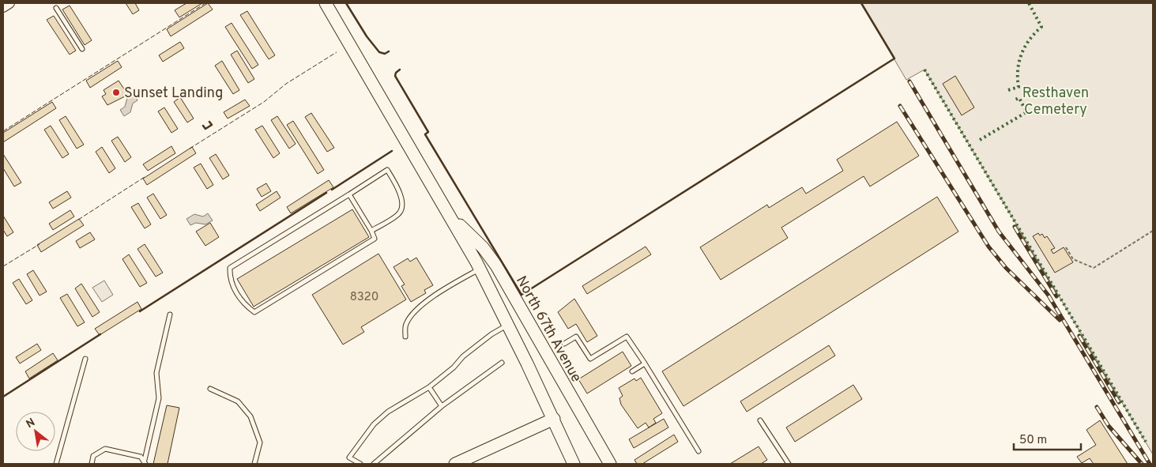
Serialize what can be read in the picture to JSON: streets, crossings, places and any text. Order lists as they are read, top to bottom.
{
  "streets": {
    "main road": ["North 67th Avenue"]
  },
  "parks": ["Resthaven Cemetery"],
  "places": ["Sunset Landing"],
  "house_numbers": ["8320"],
  "scale_bar": "50 m",
  "north": "top left"
}
